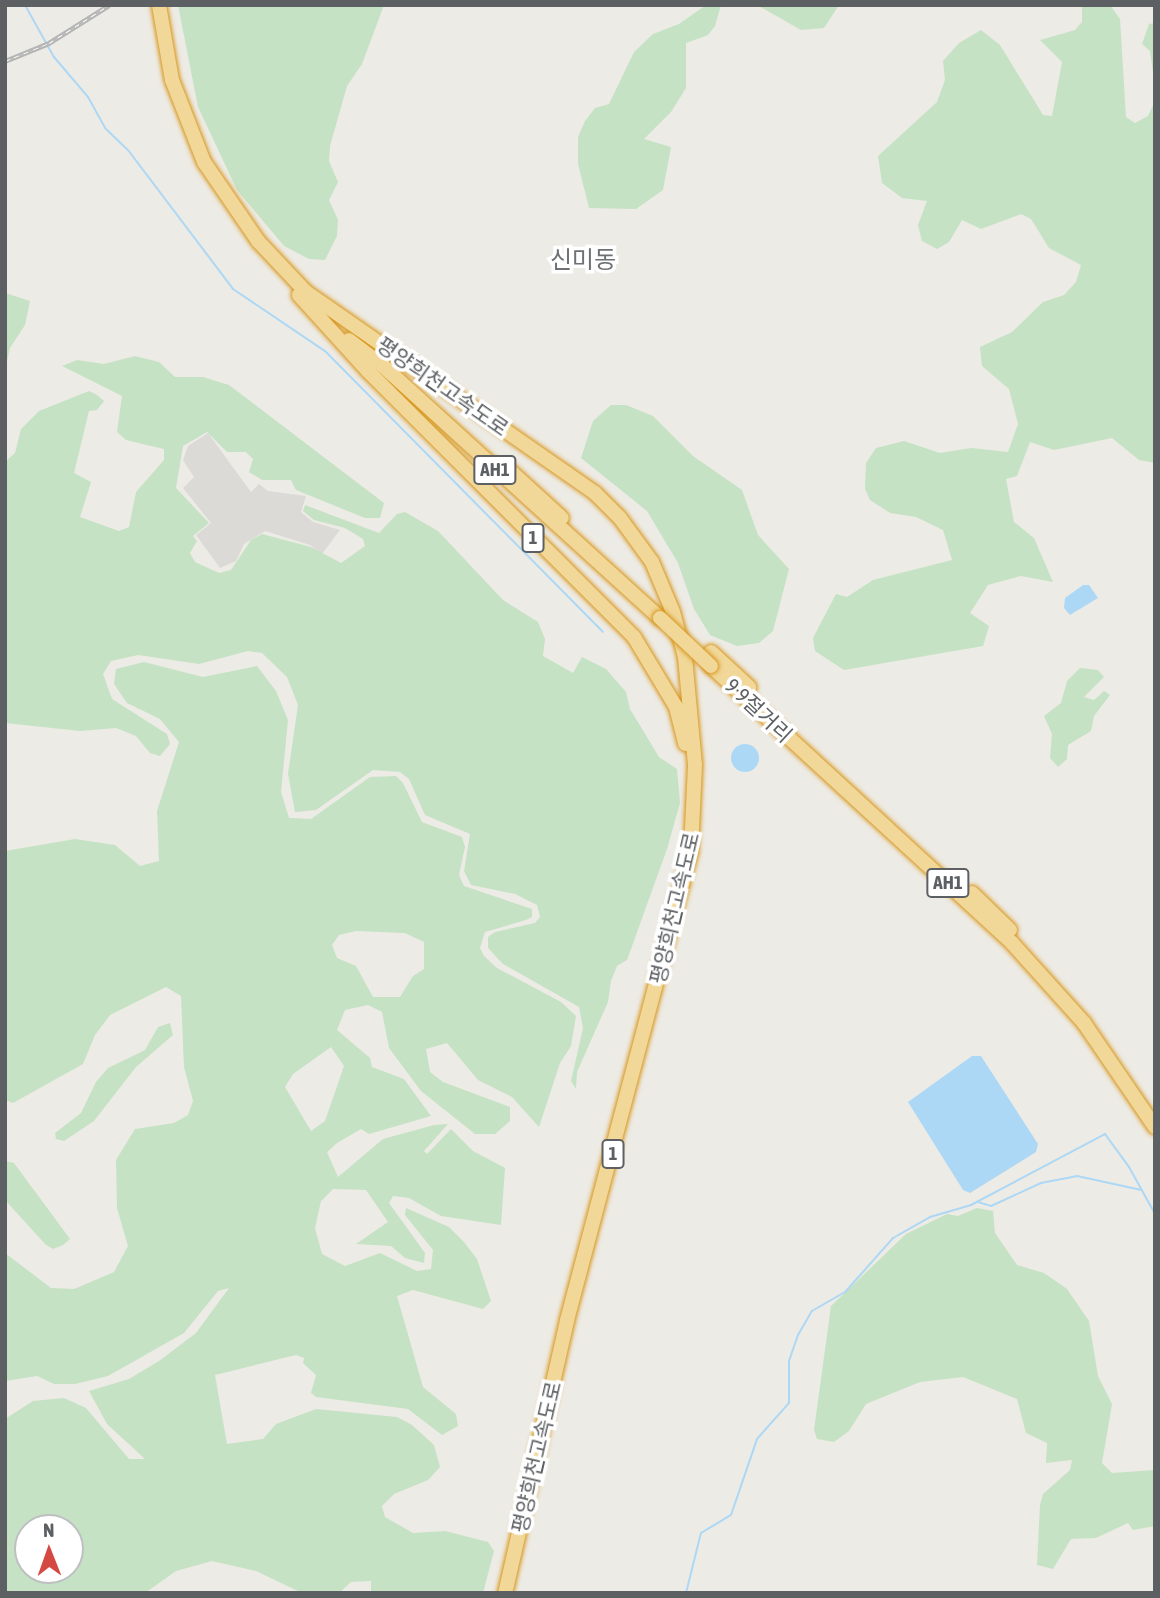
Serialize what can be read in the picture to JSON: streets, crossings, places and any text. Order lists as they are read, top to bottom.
{
  "streets": {
    "highway": [
      "평양희천고속도로",
      "AH1",
      "1",
      "9·9절거리"
    ]
  },
  "crossings": [
    ["평양희천고속도로", "9·9절거리"]
  ],
  "districts": ["신미동"],
  "north": "top"
}
